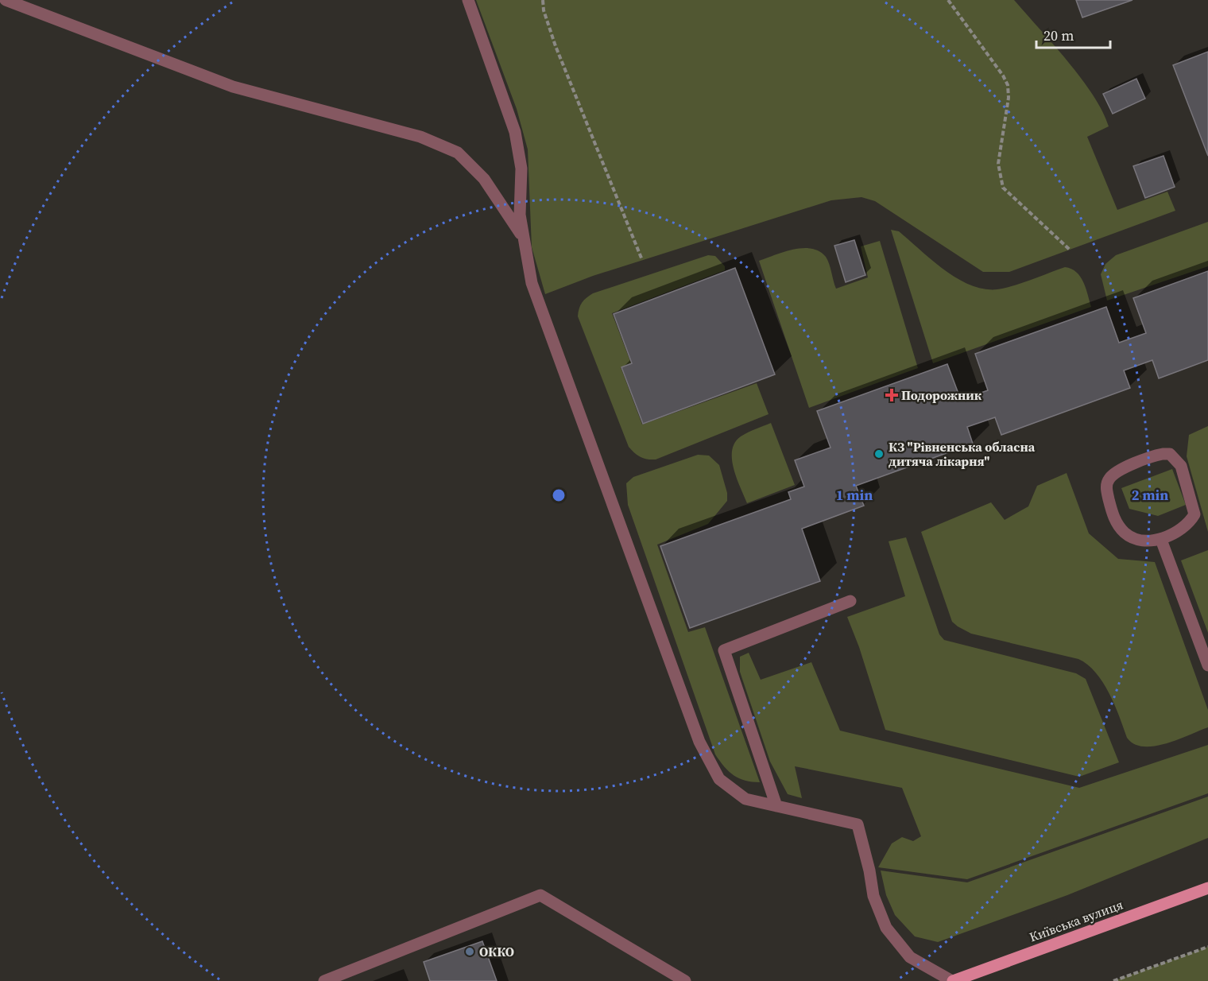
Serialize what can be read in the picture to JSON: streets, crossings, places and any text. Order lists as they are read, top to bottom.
{
  "streets": {
    "main road": ["Київська вулиця"]
  },
  "places": {
    "health": ["Подорожник"],
    "other": ["КЗ \"Рівненська обласна дитяча лікарня\"", "ОККО"]
  },
  "scale_bar": "20 m",
  "rings": ["1 min", "2 min"]
}
